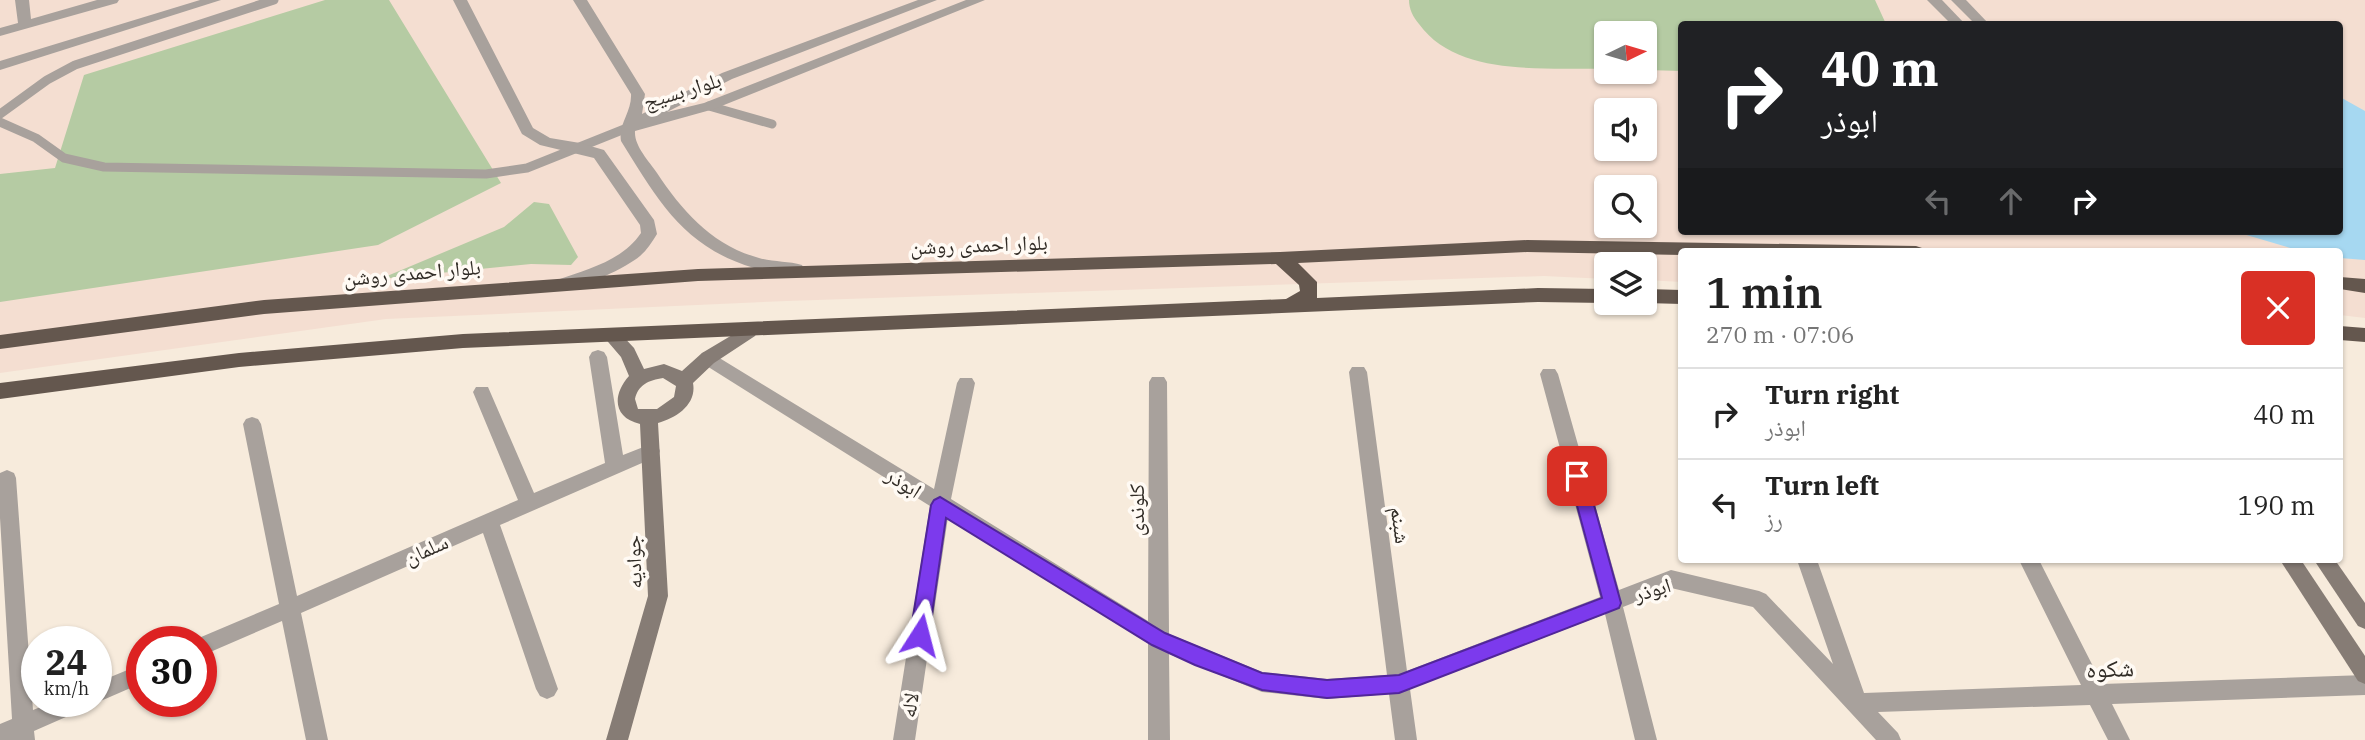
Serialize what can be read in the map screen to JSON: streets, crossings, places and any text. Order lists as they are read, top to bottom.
{
  "streets": {
    "highway": ["بلوار احمدی روشن"],
    "main road": ["جوادیه"],
    "street": [
      "بلوار بسیج",
      "ابوذر",
      "کلوندی",
      "شبنم",
      "سلمان",
      "شکوه",
      "لاله"
    ]
  },
  "crossings": [
    ["ابوذر", "کلوندی"],
    ["ابوذر", "شبنم"],
    ["ابوذر", "شکوه"],
    ["ابوذر", "لاله"],
    ["سلمان", "جوادیه"]
  ],
  "north": "right",
  "page": {
    "turn": ["40 m", "ابوذر"],
    "heading": ["1 min", "270 m · 07:06"],
    "list": [
      {
        "name": "Turn right",
        "note": "ابوذر",
        "value": "40 m"
      },
      {
        "name": "Turn left",
        "note": "رز",
        "value": "190 m"
      }
    ],
    "speed": "24 km/h",
    "limit": "30"
  }
}
